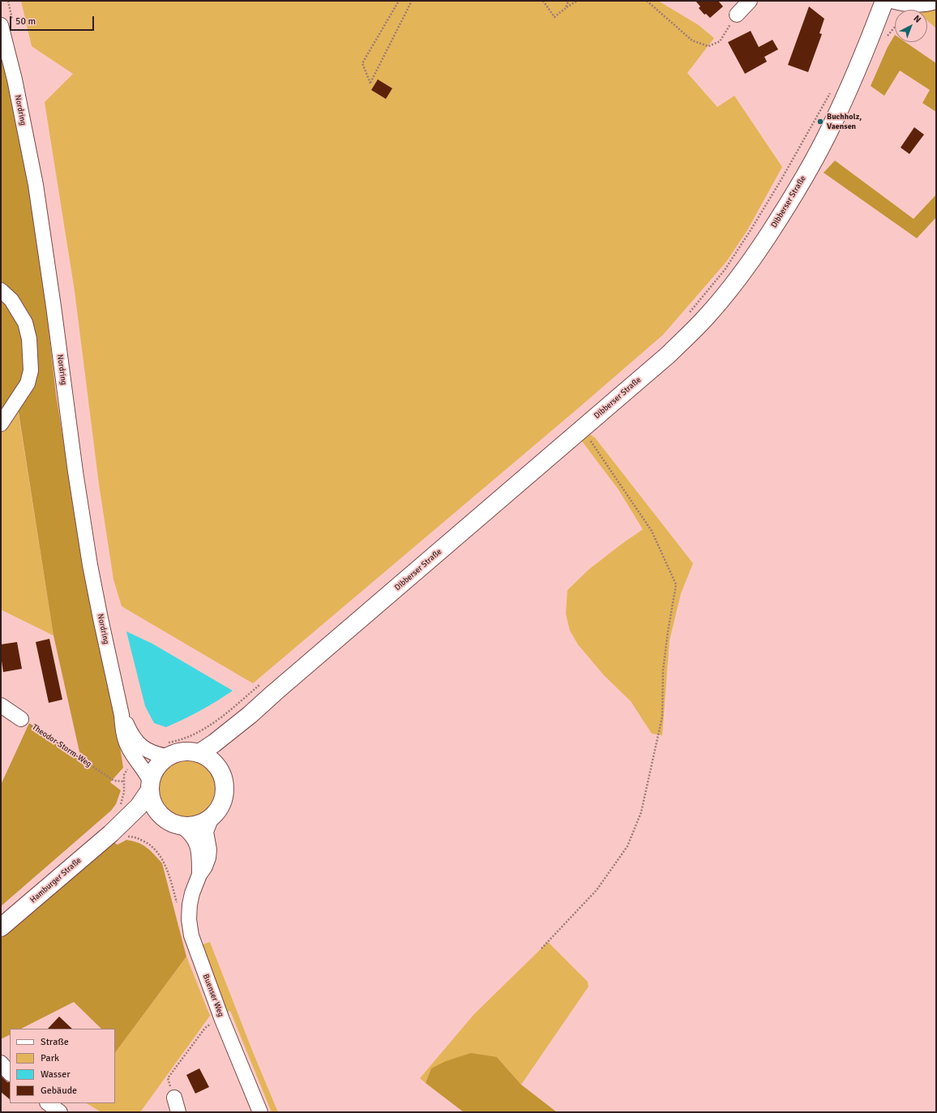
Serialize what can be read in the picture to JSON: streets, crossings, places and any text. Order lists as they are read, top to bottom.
{
  "streets": {
    "main road": ["Dibberser Straße", "Hamburger Straße"],
    "street": ["Nordring", "Buenser Weg"],
    "path": ["Theodor-Storm-Weg"]
  },
  "crossings": [
    ["Nordring", "Dibberser Straße"],
    ["Nordring", "Hamburger Straße"],
    ["Nordring", "Buenser Weg"],
    ["Dibberser Straße", "Hamburger Straße"],
    ["Dibberser Straße", "Buenser Weg"],
    ["Hamburger Straße", "Buenser Weg"]
  ],
  "places": ["Buchholz, Vaensen"],
  "legend": [
    "Straße",
    "Park",
    "Wasser",
    "Gebäude"
  ],
  "scale_bar": "50 m",
  "north": "top right"
}
